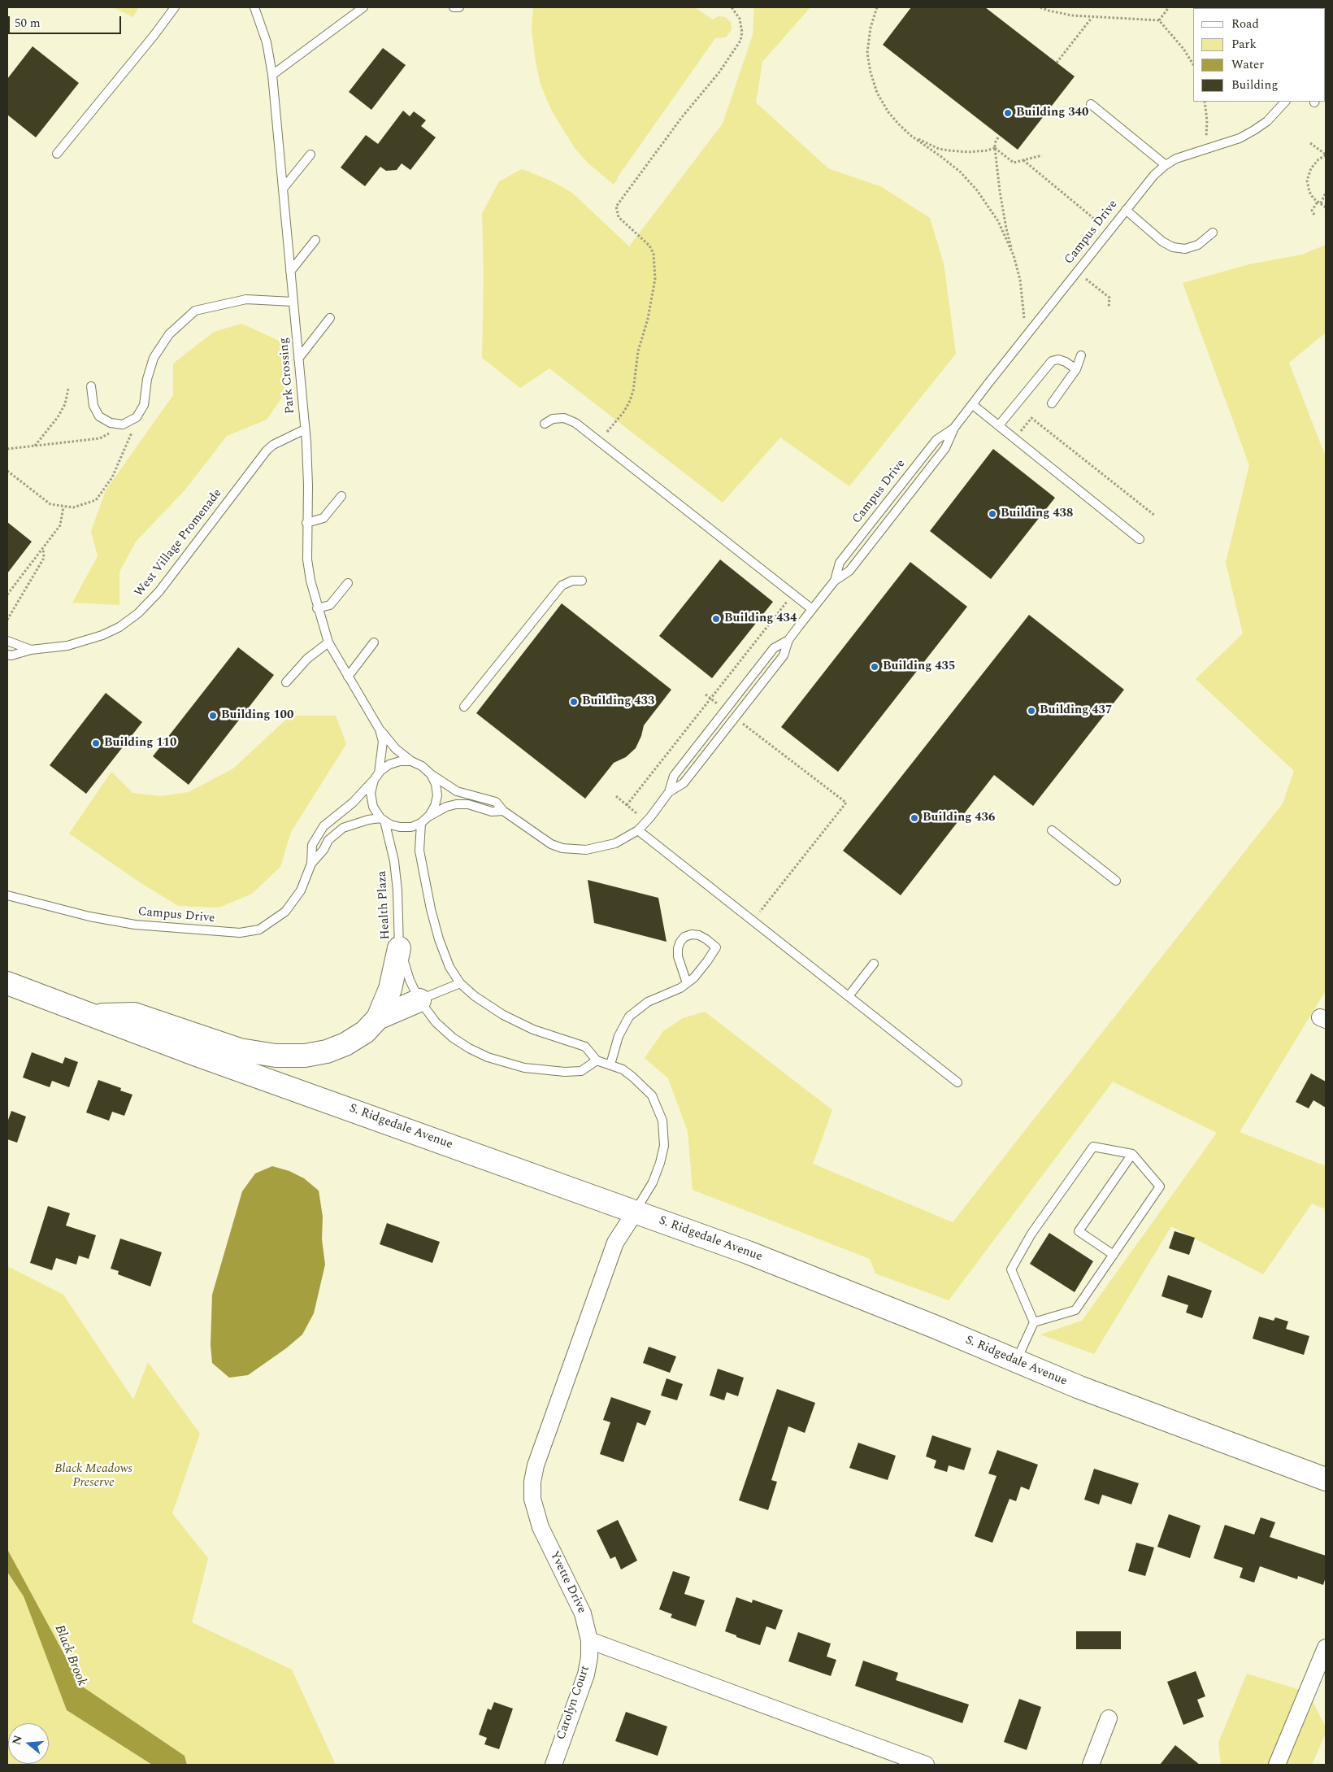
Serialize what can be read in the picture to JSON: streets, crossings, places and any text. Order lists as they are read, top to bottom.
{
  "streets": {
    "main road": ["S. Ridgedale Avenue"],
    "street": ["Yvette Drive", "Carolyn Court"],
    "lane": [
      "Campus Drive",
      "Park Crossing",
      "West Village Promenade",
      "Health Plaza"
    ]
  },
  "crossings": [
    ["Campus Drive", "Park Crossing"],
    ["Campus Drive", "Health Plaza"],
    ["Park Crossing", "West Village Promenade"],
    ["Park Crossing", "Health Plaza"],
    ["S. Ridgedale Avenue", "Yvette Drive"],
    ["Yvette Drive", "Carolyn Court"]
  ],
  "water": ["Black Brook"],
  "parks": ["Black Meadows Preserve"],
  "places": [
    "Building 340",
    "Building 438",
    "Building 434",
    "Building 435",
    "Building 433",
    "Building 437",
    "Building 100",
    "Building 110",
    "Building 436"
  ],
  "legend": [
    "Road",
    "Park",
    "Water",
    "Building"
  ],
  "scale_bar": "50 m",
  "north": "left"
}
